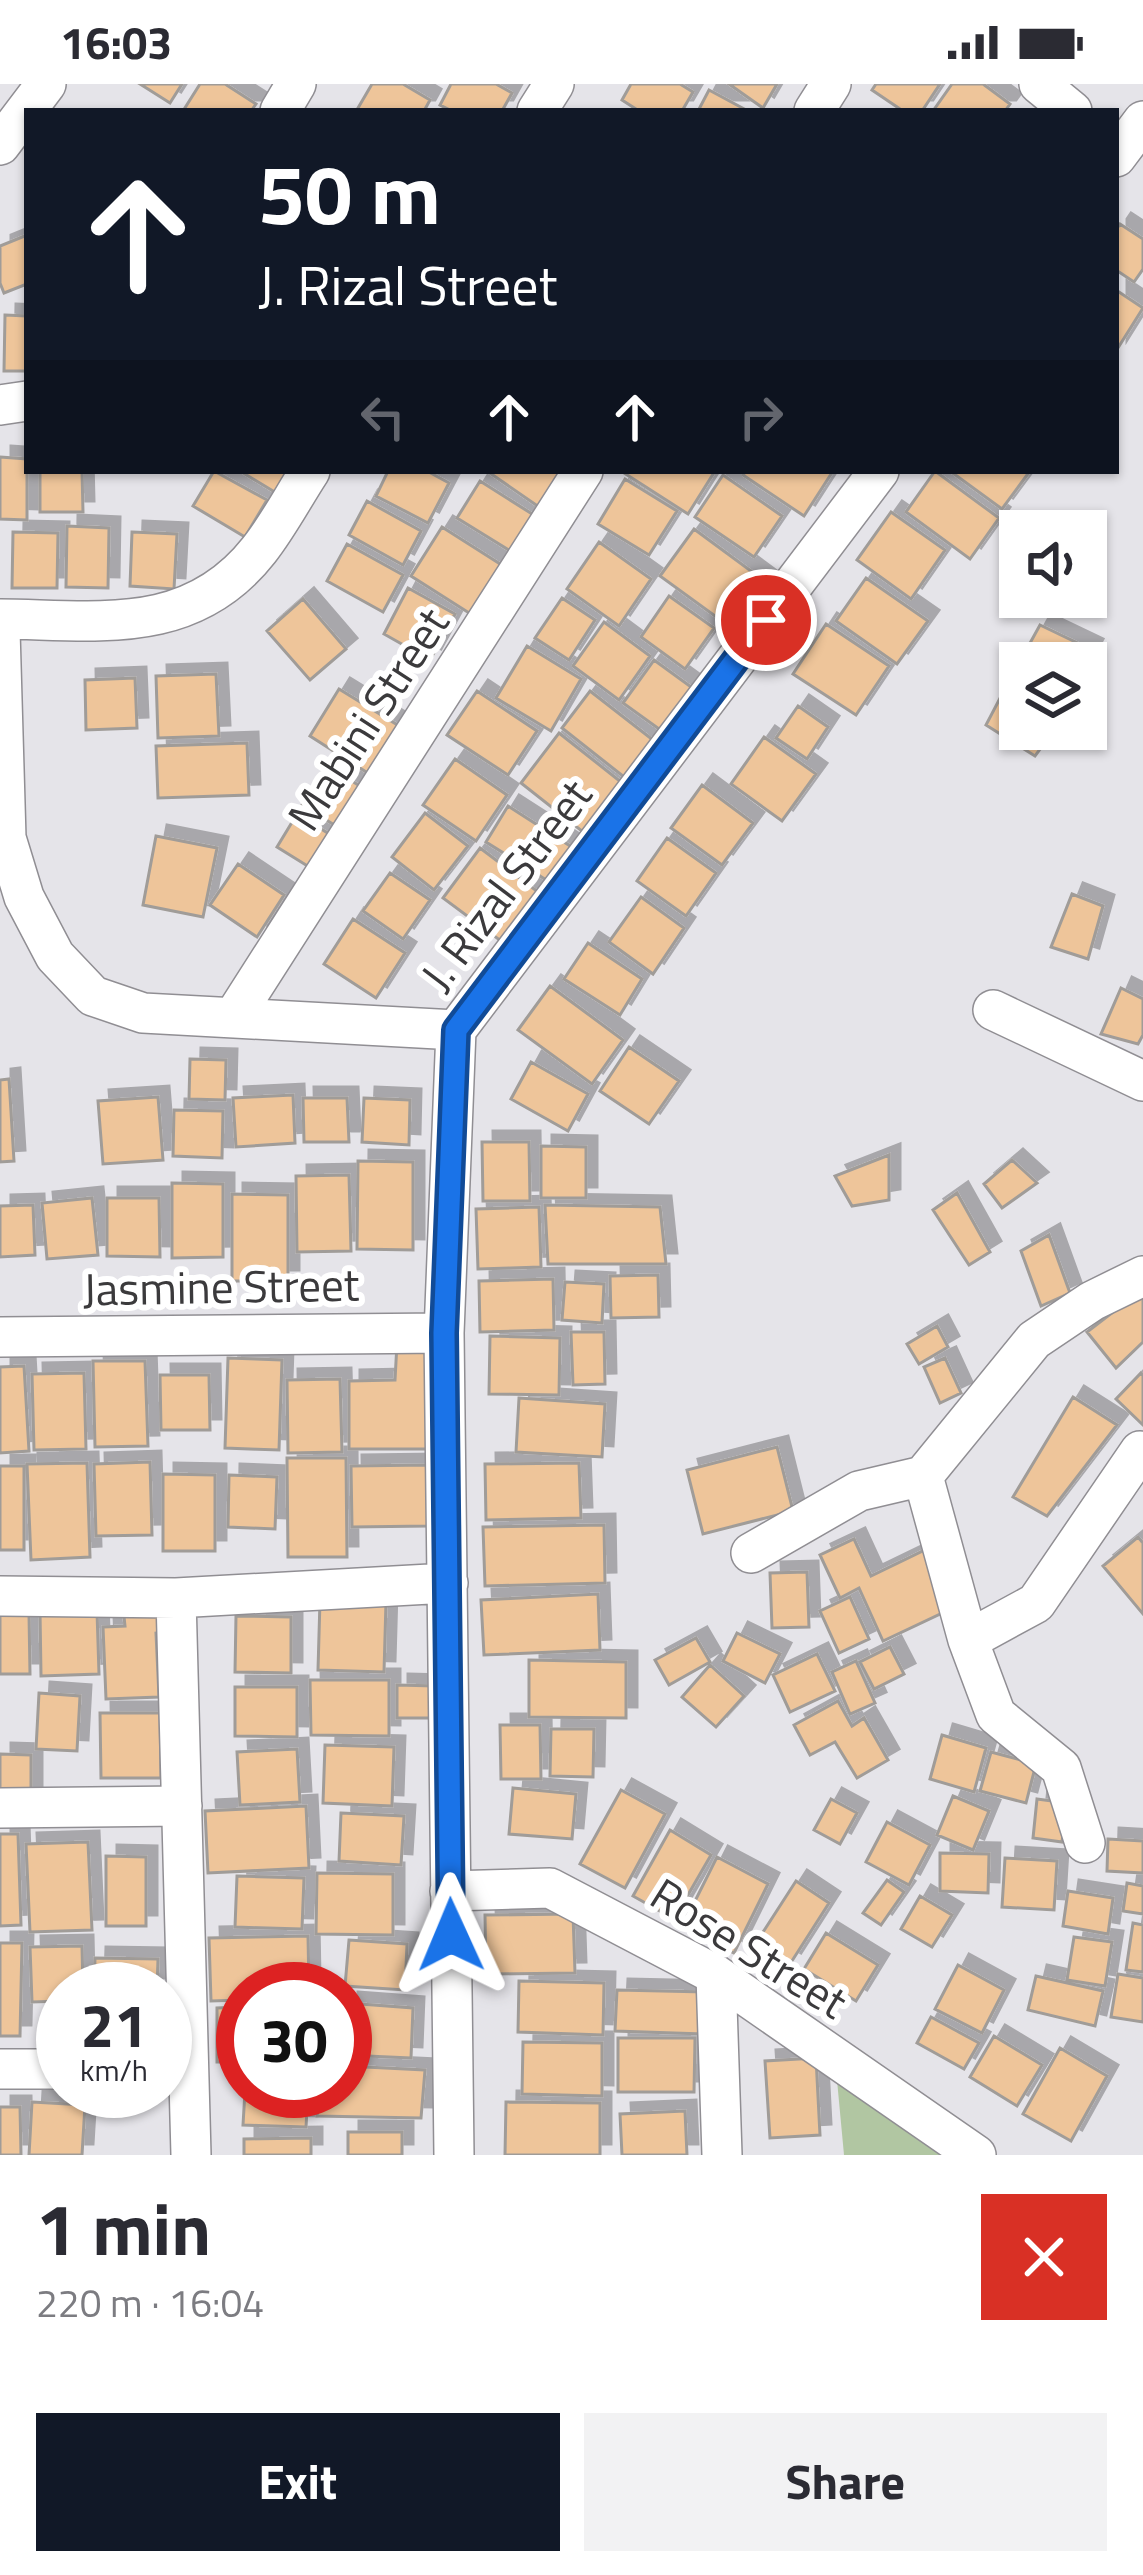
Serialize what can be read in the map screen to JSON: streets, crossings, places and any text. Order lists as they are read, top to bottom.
{
  "streets": {
    "street": [
      "Mabini Street",
      "J. Rizal Street",
      "Jasmine Street",
      "Rose Street"
    ]
  },
  "crossings": [
    ["J. Rizal Street", "Jasmine Street"],
    ["J. Rizal Street", "Rose Street"]
  ],
  "page": {
    "status": "16:03",
    "turn": ["50 m", "J. Rizal Street"],
    "speed": "21 km/h",
    "limit": "30",
    "heading": ["1 min", "220 m · 16:04"],
    "buttons": ["Exit", "Share"]
  }
}
